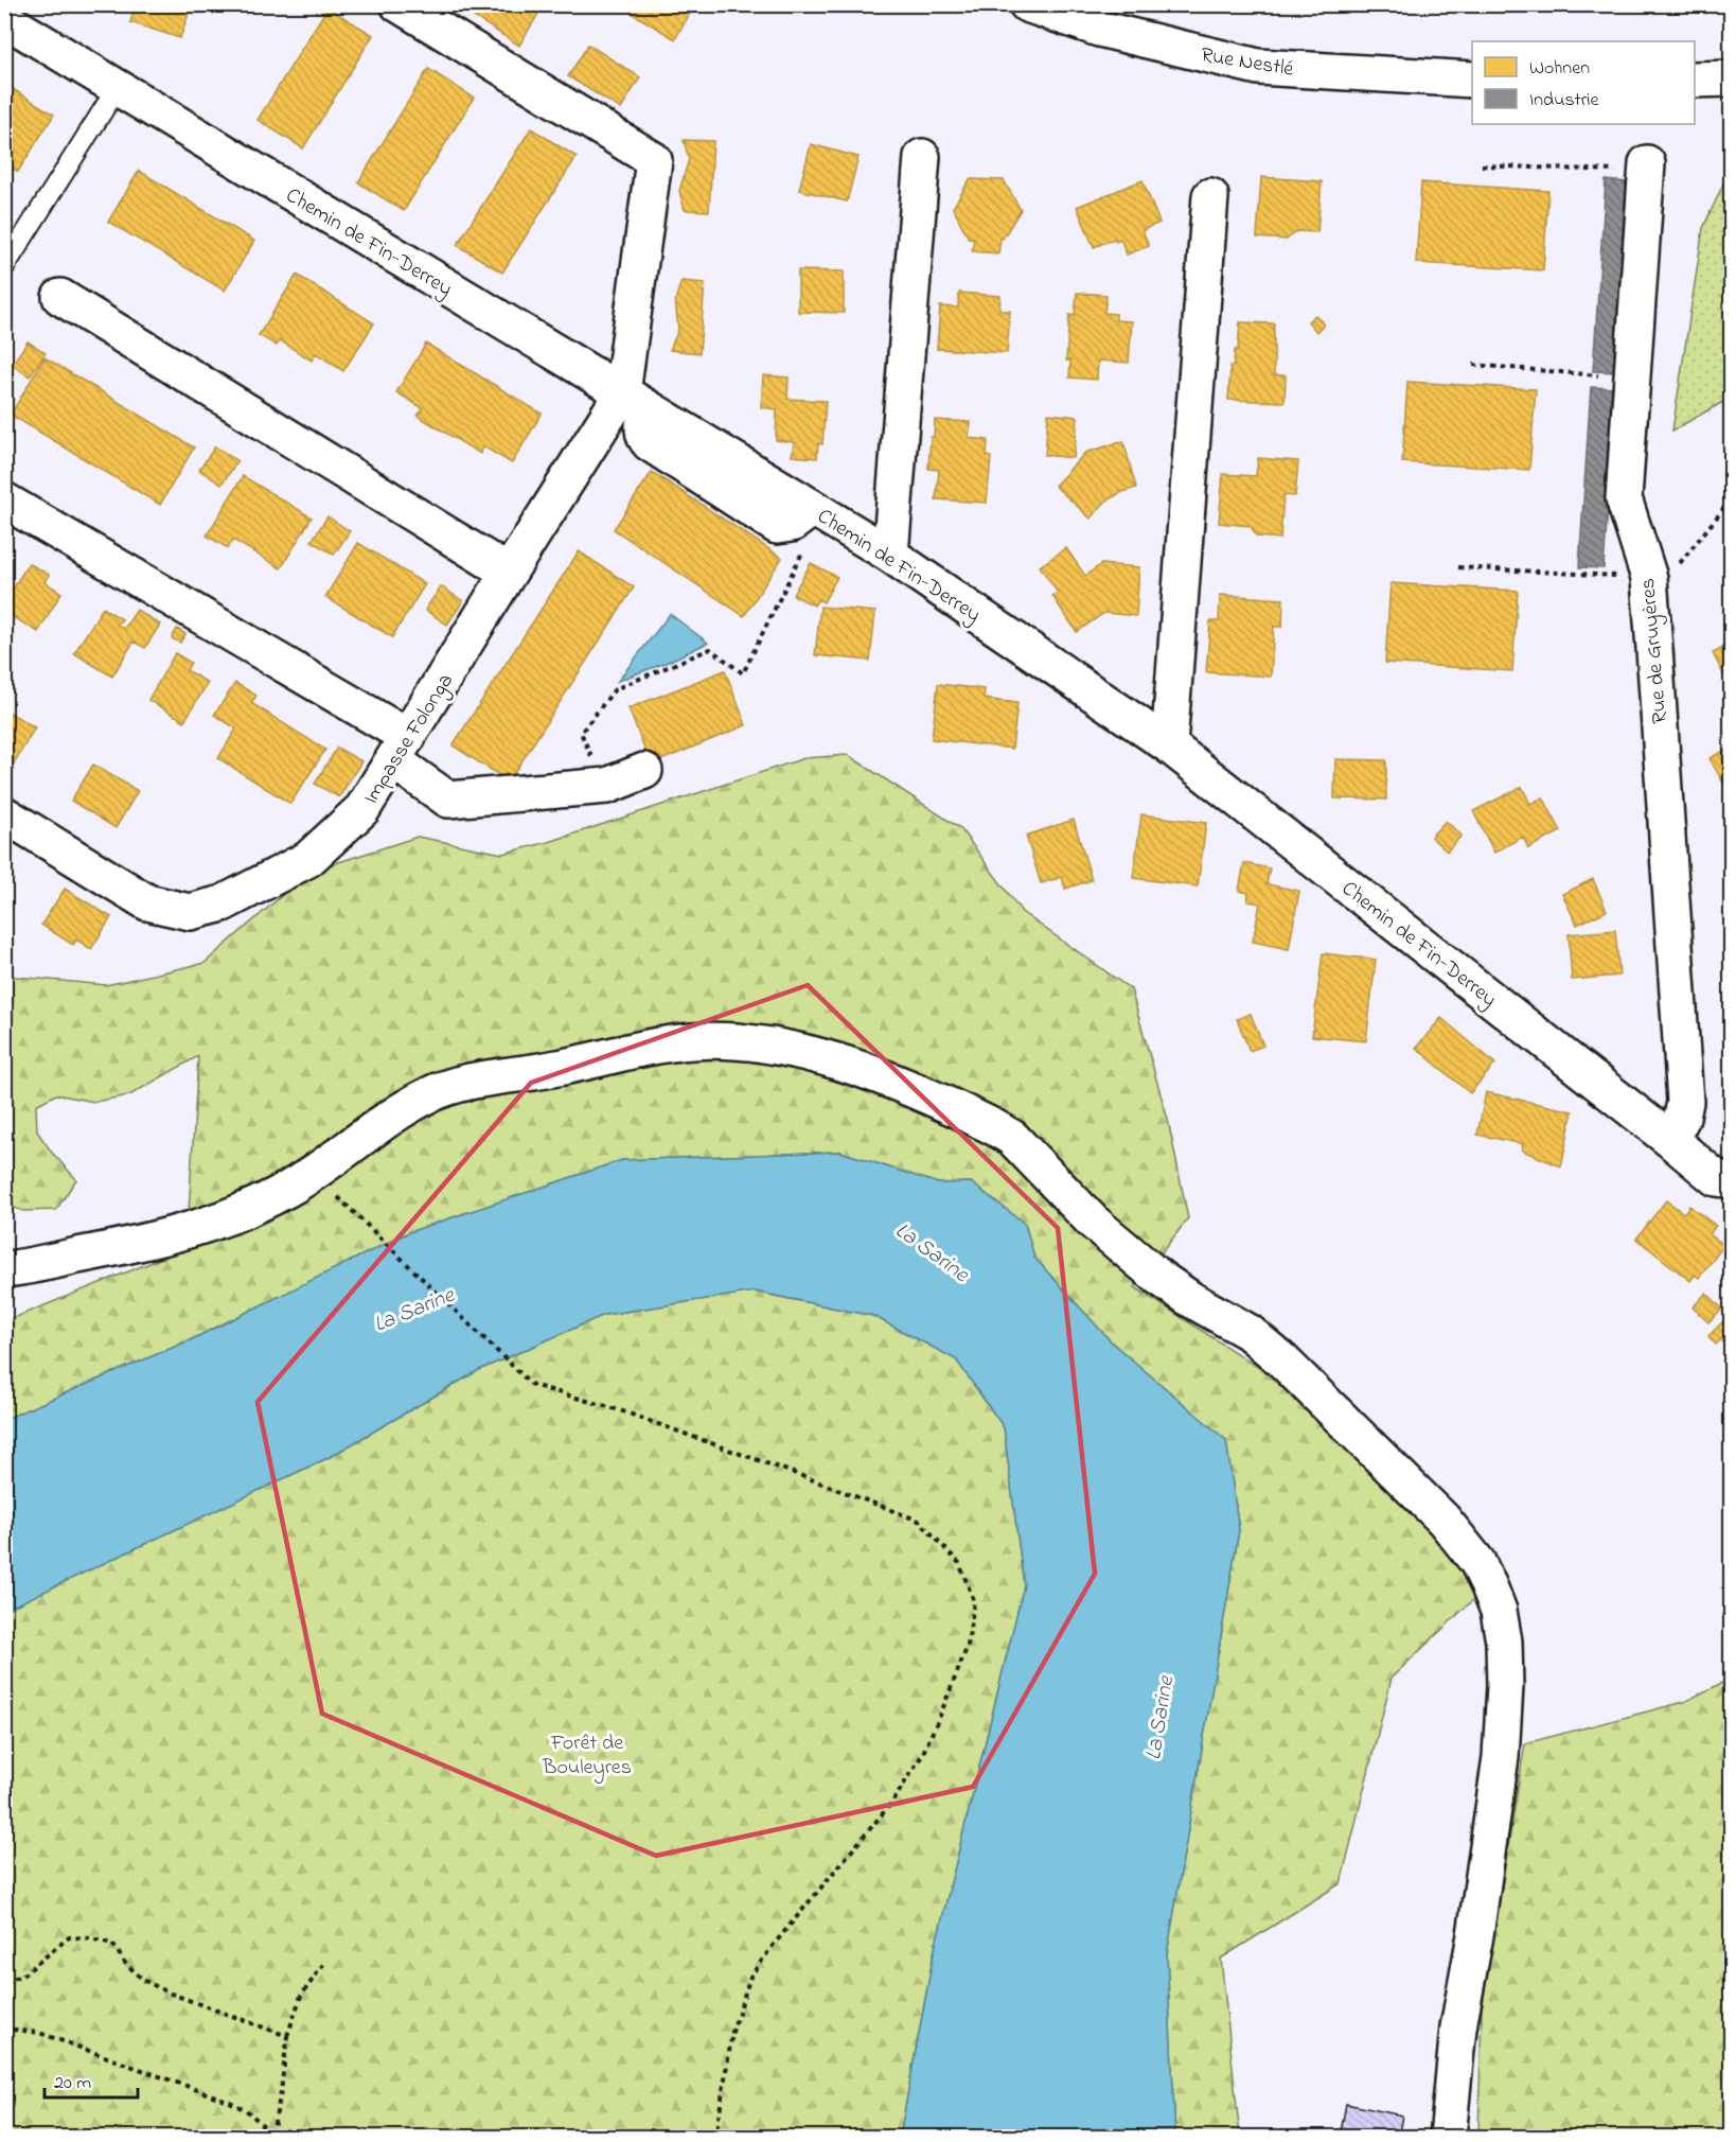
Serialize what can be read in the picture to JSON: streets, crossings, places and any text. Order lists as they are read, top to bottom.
{
  "streets": {
    "street": [
      "Rue Nestlé",
      "Chemin de Fin-Derrey",
      "Rue de Gruyères",
      "Impasse Folonga"
    ]
  },
  "crossings": [
    ["Chemin de Fin-Derrey", "Rue de Gruyères"],
    ["Chemin de Fin-Derrey", "Impasse Folonga"]
  ],
  "water": ["La Sarine"],
  "parks": ["Forêt de Bouleyres"],
  "legend": ["Wohnen", "Industrie"],
  "scale_bar": "20 m"
}
